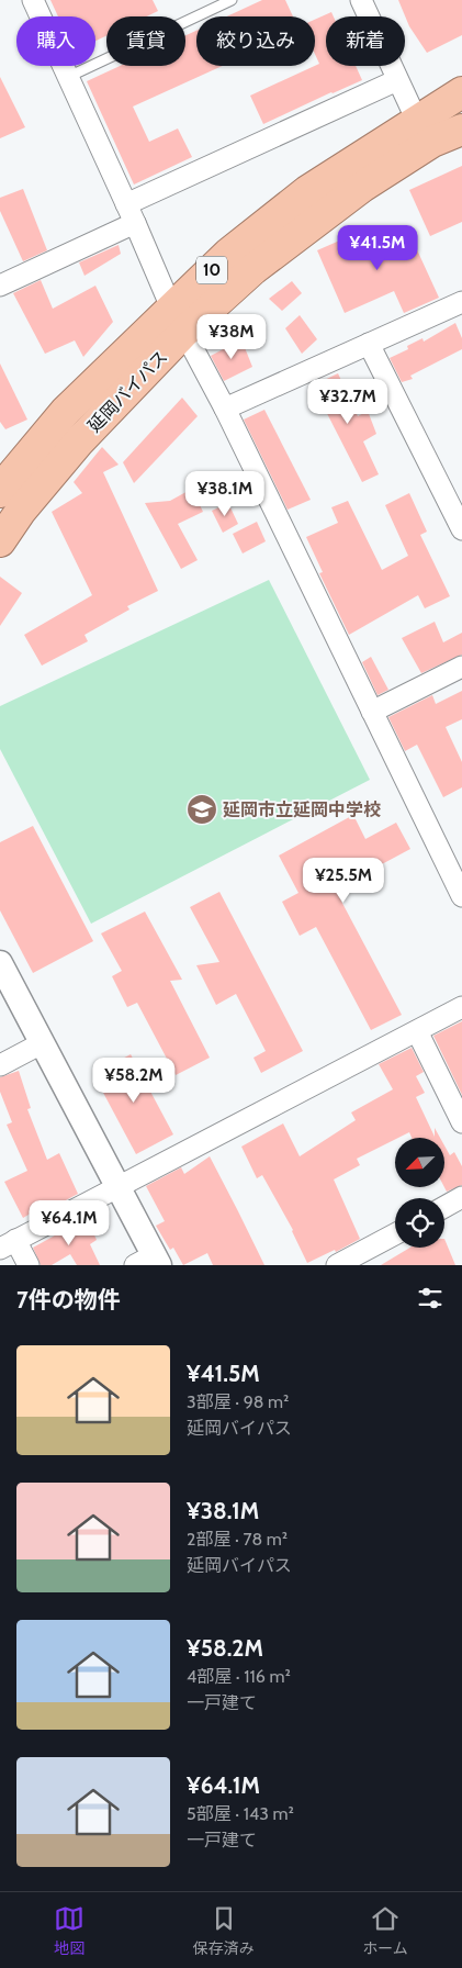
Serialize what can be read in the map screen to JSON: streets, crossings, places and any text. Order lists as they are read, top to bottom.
{
  "streets": {
    "highway": ["10", "延岡バイパス"]
  },
  "places": {
    "school or university": ["延岡市立延岡中学校"]
  },
  "north": "bottom left",
  "page": {
    "chip": [
      "購入",
      "賃貸",
      "絞り込み",
      "新着"
    ],
    "price": [
      "¥41.5M",
      "¥38M",
      "¥32.7M",
      "¥38.1M",
      "¥25.5M",
      "¥58.2M",
      "¥64.1M"
    ],
    "heading": "7件の物件",
    "list": [
      {
        "name": "¥41.5M",
        "note": "3部屋 · 98 m² · 延岡バイパス"
      },
      {
        "name": "¥38.1M",
        "note": "2部屋 · 78 m² · 延岡バイパス"
      },
      {
        "name": "¥58.2M",
        "note": "4部屋 · 116 m² · 一戸建て"
      },
      {
        "name": "¥64.1M",
        "note": "5部屋 · 143 m² · 一戸建て"
      }
    ],
    "tabs": ["地図", "保存済み", "ホーム"]
  }
}
